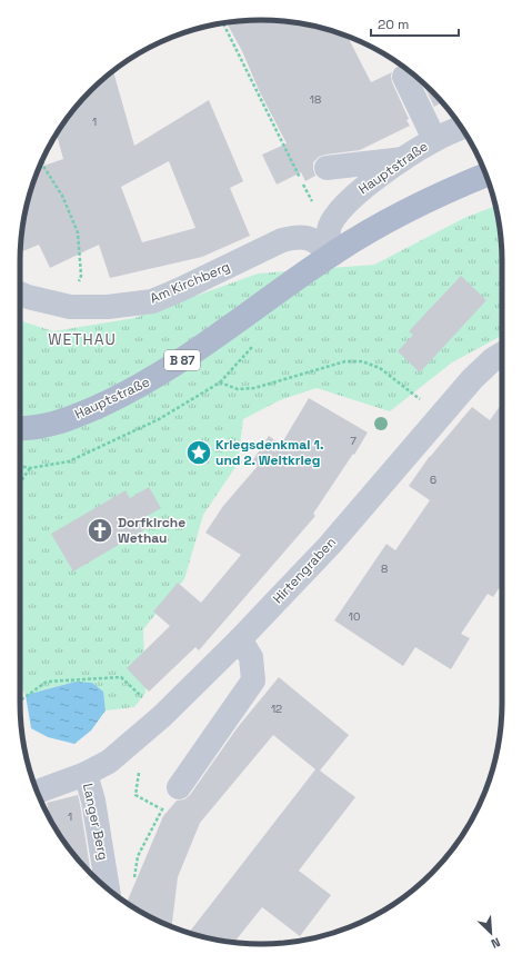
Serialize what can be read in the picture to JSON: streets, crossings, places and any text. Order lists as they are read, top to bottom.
{
  "streets": {
    "main road": ["Hauptstraße", "B 87"],
    "street": ["Am Kirchberg", "Hirtengraben", "Langer Berg"]
  },
  "crossings": [
    ["Hauptstraße", "Am Kirchberg"],
    ["Hirtengraben", "Langer Berg"]
  ],
  "districts": ["WETHAU"],
  "places": {
    "place": ["Kriegsdenkmal 1. und 2. Weltkrieg"],
    "church": ["Dorfkirche Wethau"]
  },
  "house_numbers": [
    "18",
    "1",
    "7",
    "6",
    "8",
    "10",
    "12",
    "1"
  ],
  "scale_bar": "20 m",
  "north": "bottom right"
}
